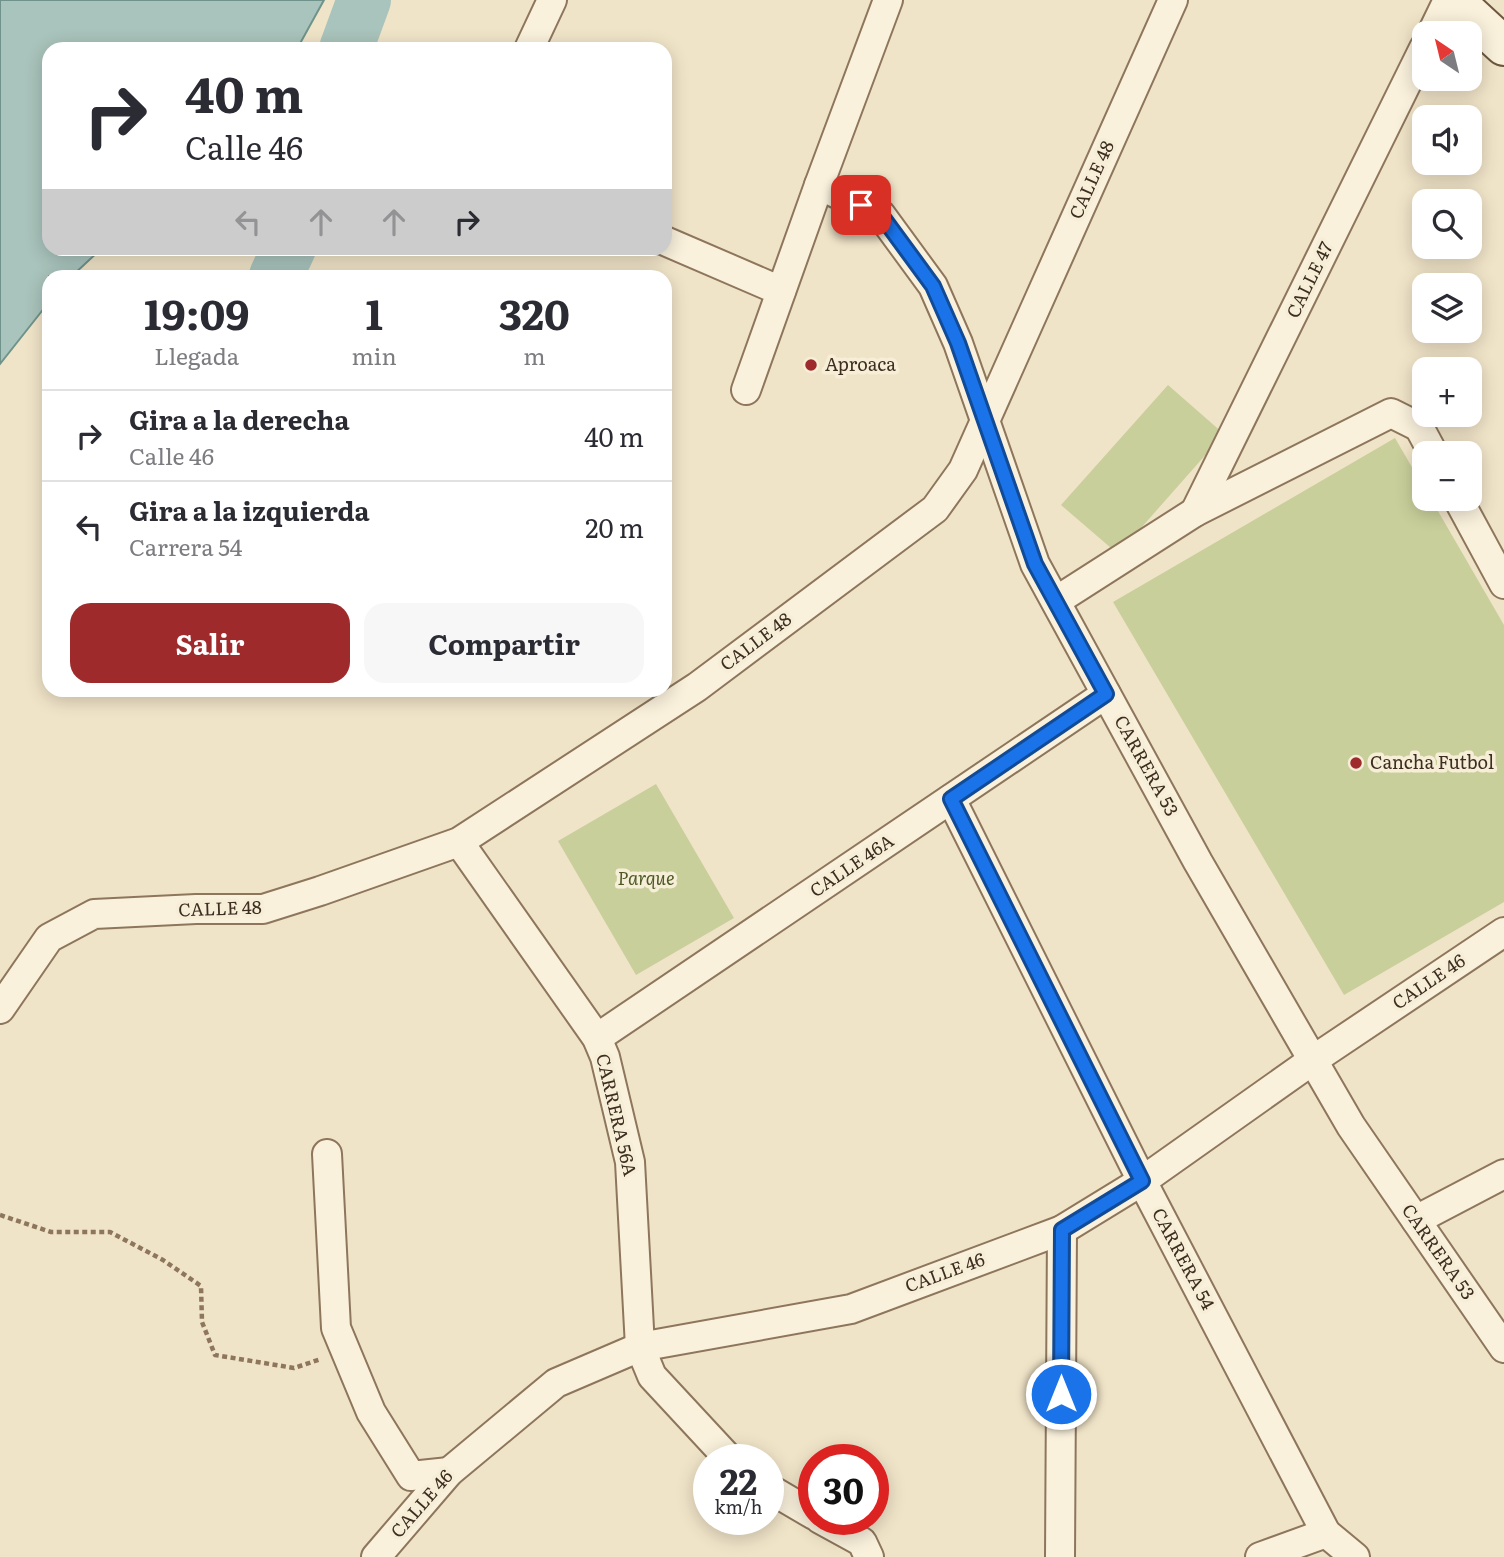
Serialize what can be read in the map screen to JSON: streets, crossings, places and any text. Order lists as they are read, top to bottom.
{
  "streets": {
    "street": [
      "CALLE 48",
      "CALLE 47",
      "CARRERA 53",
      "CALLE 46A",
      "CALLE 46",
      "CARRERA 56A",
      "CARRERA 54"
    ]
  },
  "crossings": [
    ["CALLE 48", "CARRERA 53"],
    ["CALLE 48", "CARRERA 56A"],
    ["CARRERA 53", "CALLE 46A"],
    ["CARRERA 53", "CALLE 46"],
    ["CALLE 46A", "CARRERA 56A"],
    ["CALLE 46A", "CARRERA 54"],
    ["CALLE 46", "CARRERA 56A"],
    ["CALLE 46", "CARRERA 54"]
  ],
  "parks": ["Parque"],
  "places": ["Aproaca", "Cancha Futbol"],
  "north": "top left",
  "page": {
    "map_buttons": ["+", "−"],
    "turn": ["40 m", "Calle 46"],
    "eta": [
      "19:09",
      "Llegada",
      "1",
      "min",
      "320",
      "m"
    ],
    "list": [
      {
        "name": "Gira a la derecha",
        "note": "Calle 46",
        "value": "40 m"
      },
      {
        "name": "Gira a la izquierda",
        "note": "Carrera 54",
        "value": "20 m"
      }
    ],
    "buttons": ["Salir", "Compartir"],
    "speed": "22 km/h",
    "limit": "30"
  }
}
